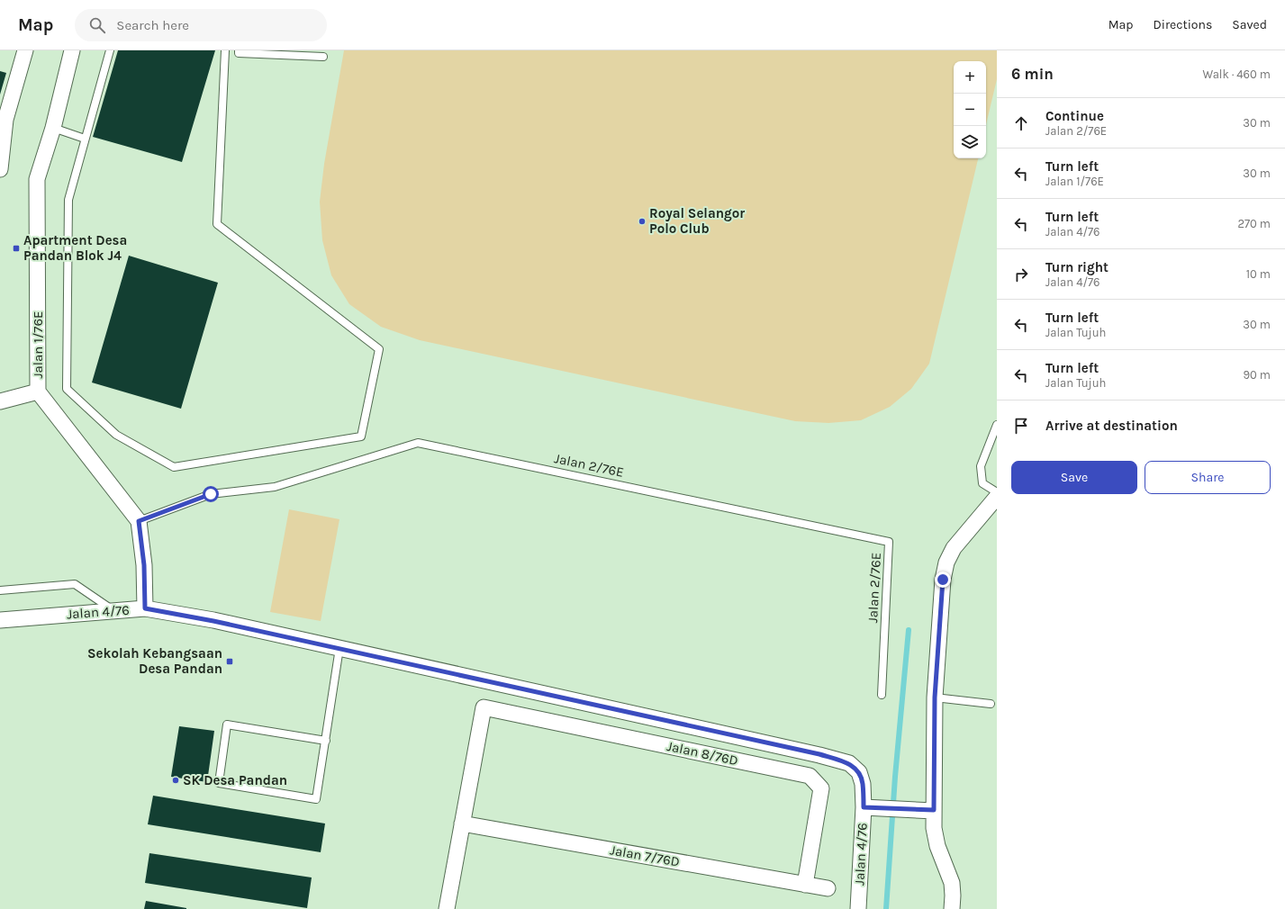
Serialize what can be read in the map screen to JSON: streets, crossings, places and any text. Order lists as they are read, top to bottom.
{
  "streets": {
    "street": [
      "Jalan 1/76E",
      "Jalan 4/76",
      "Jalan 8/76D",
      "Jalan 7/76D"
    ],
    "lane": ["Jalan 2/76E"]
  },
  "crossings": [
    ["Jalan 1/76E", "Jalan 2/76E"],
    ["Jalan 8/76D", "Jalan 7/76D"]
  ],
  "places": {
    "other": ["Royal Selangor Polo Club", "SK Desa Pandan"],
    "transit": ["Apartment Desa Pandan Blok J4", "Sekolah Kebangsaan Desa Pandan"]
  },
  "page": {
    "header": "Map",
    "search": "Search here",
    "nav": ["Map", "Directions", "Saved"],
    "heading": ["6 min", "Walk · 460 m"],
    "map_buttons": ["+", "−"],
    "list": [
      ["Continue", "Jalan 2/76E", "30 m"],
      ["Turn left", "Jalan 1/76E", "30 m"],
      ["Turn left", "Jalan 4/76", "270 m"],
      ["Turn right", "Jalan 4/76", "10 m"],
      ["Turn left", "Jalan Tujuh", "30 m"],
      ["Turn left", "Jalan Tujuh", "90 m"],
      "Arrive at destination"
    ],
    "buttons": ["Save", "Share"]
  }
}
